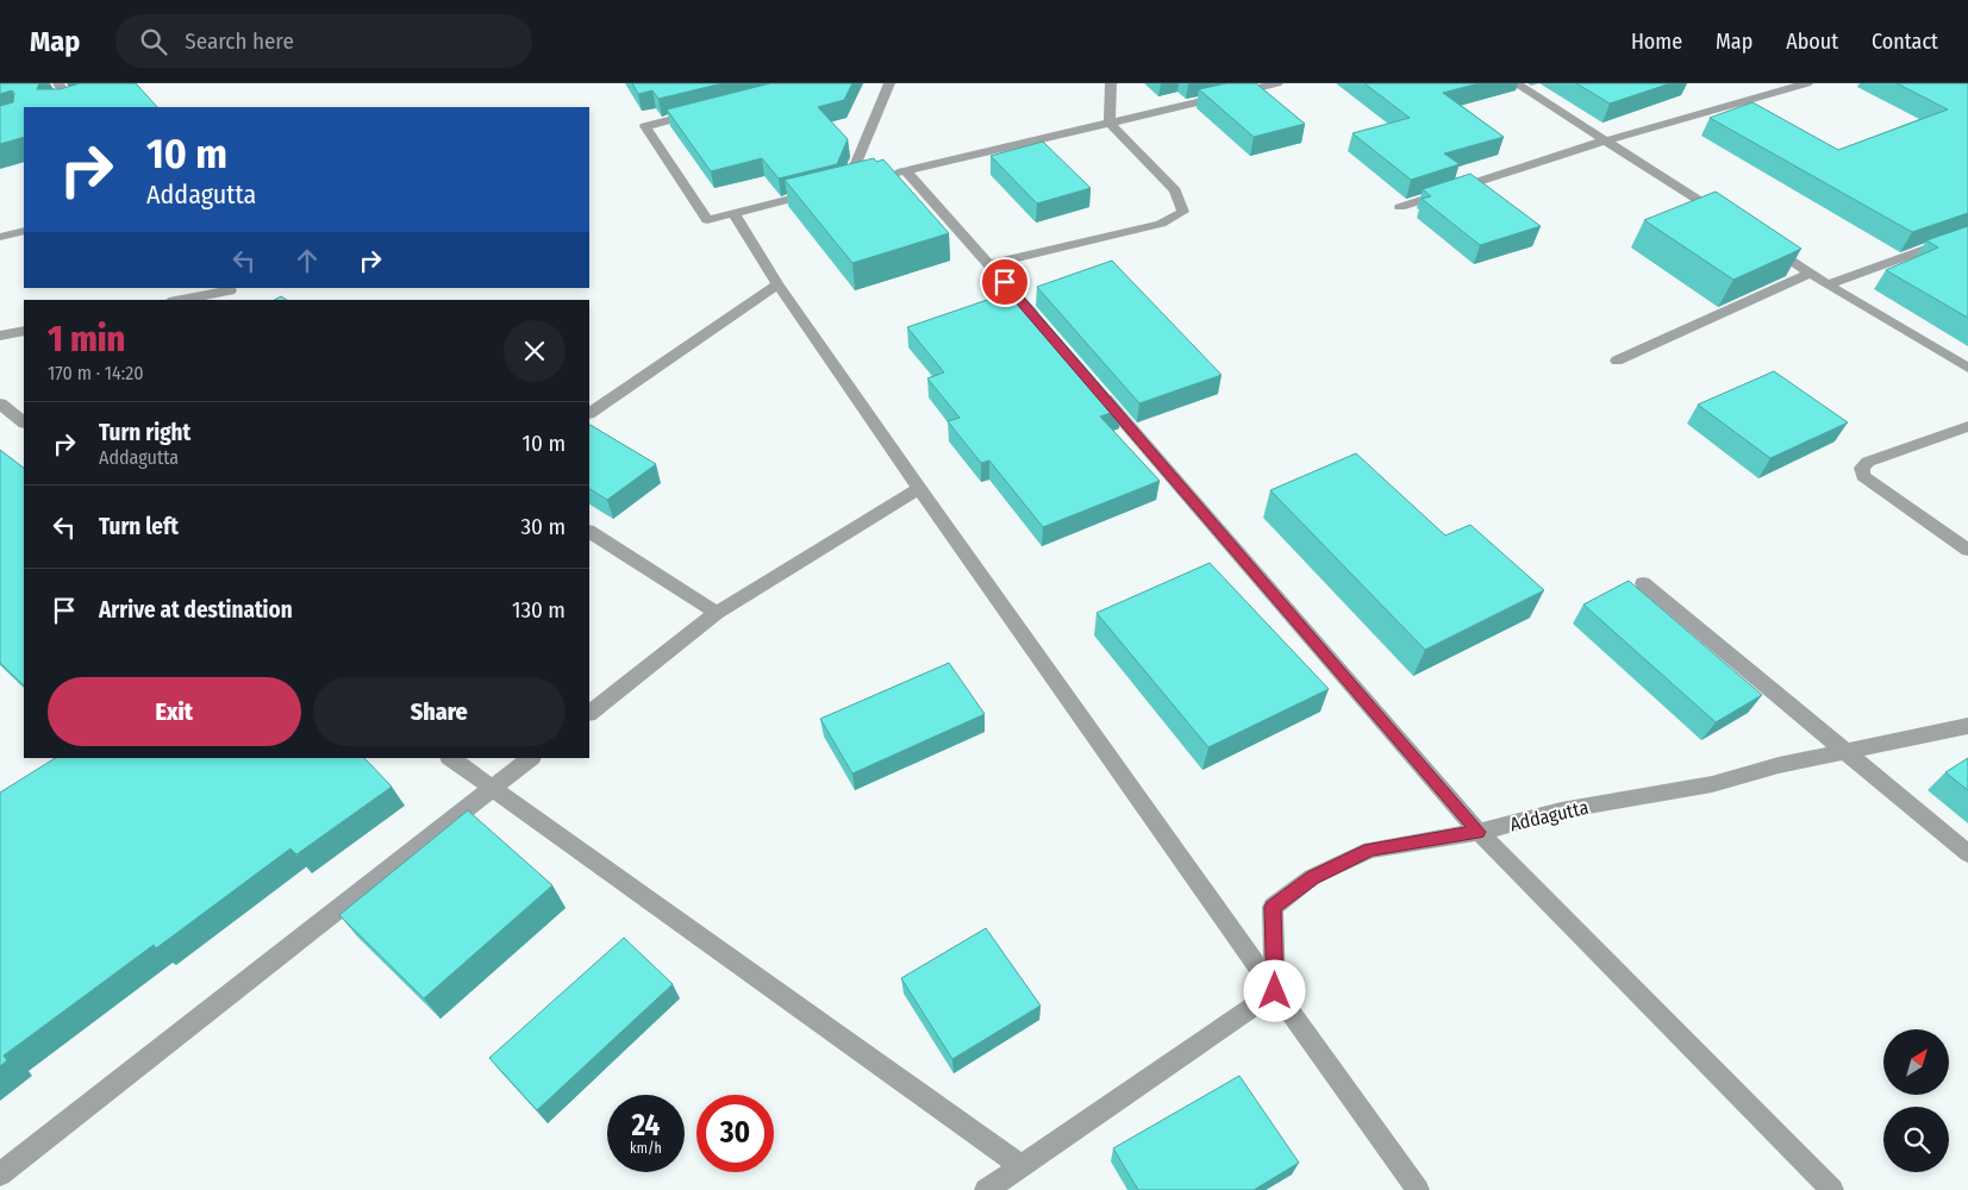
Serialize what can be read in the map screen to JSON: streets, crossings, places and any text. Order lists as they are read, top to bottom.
{
  "streets": {
    "street": ["Addagutta"]
  },
  "north": "top right",
  "page": {
    "header": "Map",
    "search": "Search here",
    "nav": [
      "Home",
      "Map",
      "About",
      "Contact"
    ],
    "turn": ["10 m", "Addagutta"],
    "heading": ["1 min", "170 m · 14:20"],
    "list": [
      {
        "name": "Turn right",
        "note": "Addagutta",
        "value": "10 m"
      },
      {
        "name": "Turn left",
        "value": "30 m"
      },
      {
        "name": "Arrive at destination",
        "value": "130 m"
      }
    ],
    "buttons": ["Exit", "Share"],
    "speed": "24 km/h",
    "limit": "30"
  }
}
